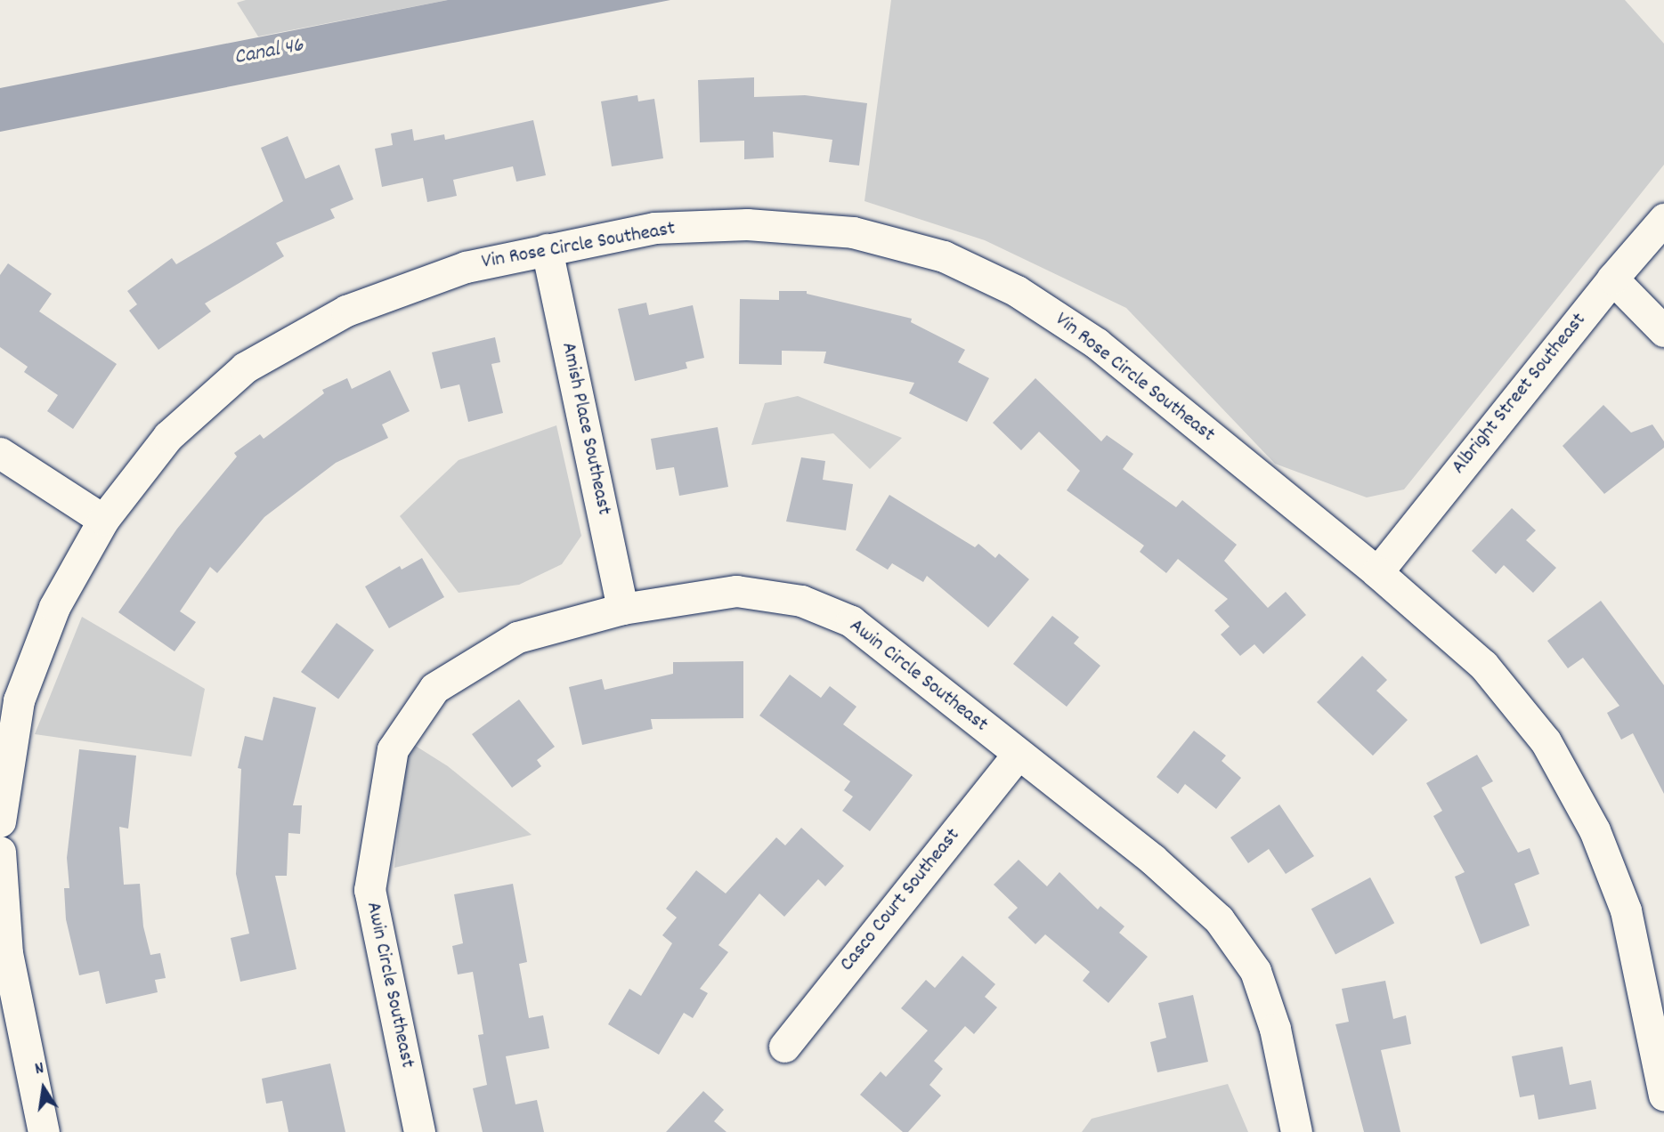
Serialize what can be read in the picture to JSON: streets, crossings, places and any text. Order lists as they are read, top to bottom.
{
  "streets": {
    "street": [
      "Vin Rose Circle Southeast",
      "Albright Street Southeast",
      "Amish Place Southeast",
      "Awin Circle Southeast",
      "Casco Court Southeast"
    ]
  },
  "crossings": [
    ["Vin Rose Circle Southeast", "Albright Street Southeast"],
    ["Vin Rose Circle Southeast", "Amish Place Southeast"],
    ["Amish Place Southeast", "Awin Circle Southeast"],
    ["Awin Circle Southeast", "Casco Court Southeast"]
  ],
  "water": ["Canal 46"],
  "north": "top"
}
